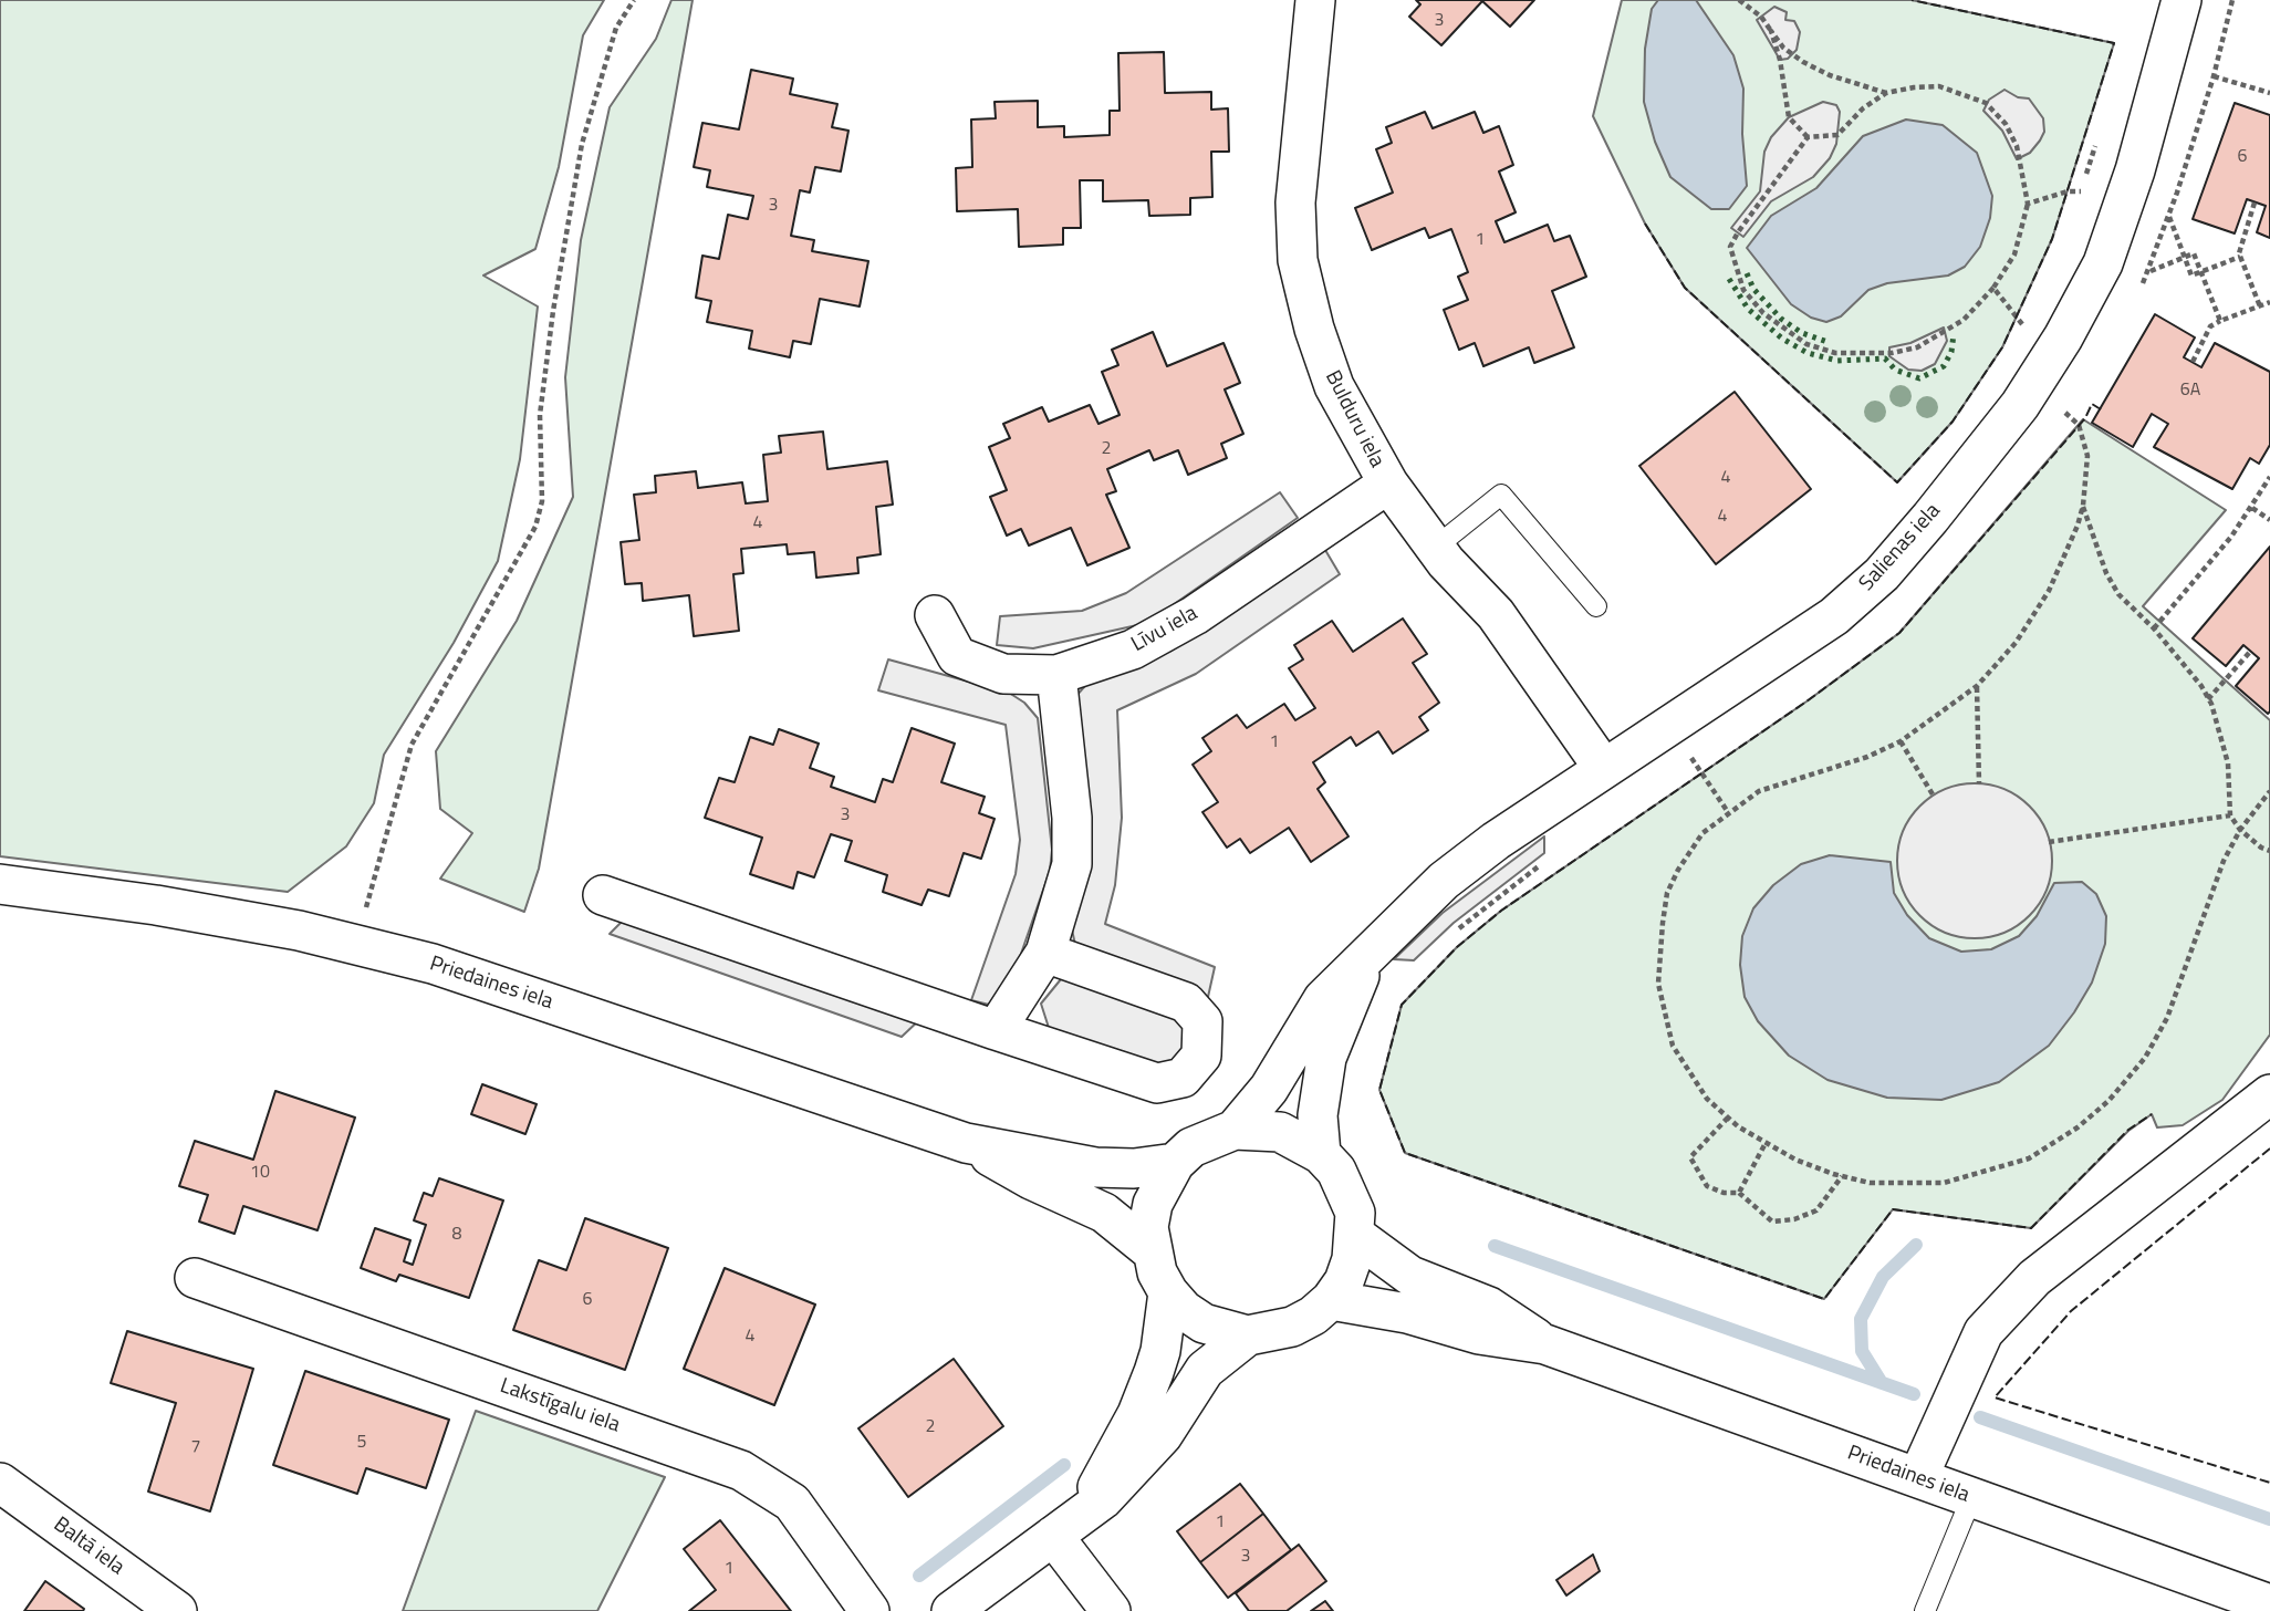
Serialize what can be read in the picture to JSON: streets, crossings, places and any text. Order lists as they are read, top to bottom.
{
  "streets": {
    "street": [
      "Bulduru iela",
      "Salienas iela",
      "Līvu iela",
      "Priedaines iela",
      "Lakstīgalu iela",
      "Baltā iela"
    ]
  },
  "crossings": [
    ["Bulduru iela", "Salienas iela"],
    ["Bulduru iela", "Līvu iela"]
  ],
  "house_numbers": [
    "3",
    "6",
    "3",
    "1",
    "6A",
    "2",
    "4",
    "4",
    "4",
    "1",
    "3",
    "10",
    "8",
    "6",
    "4",
    "2",
    "5",
    "7",
    "1",
    "3",
    "1"
  ]
}
